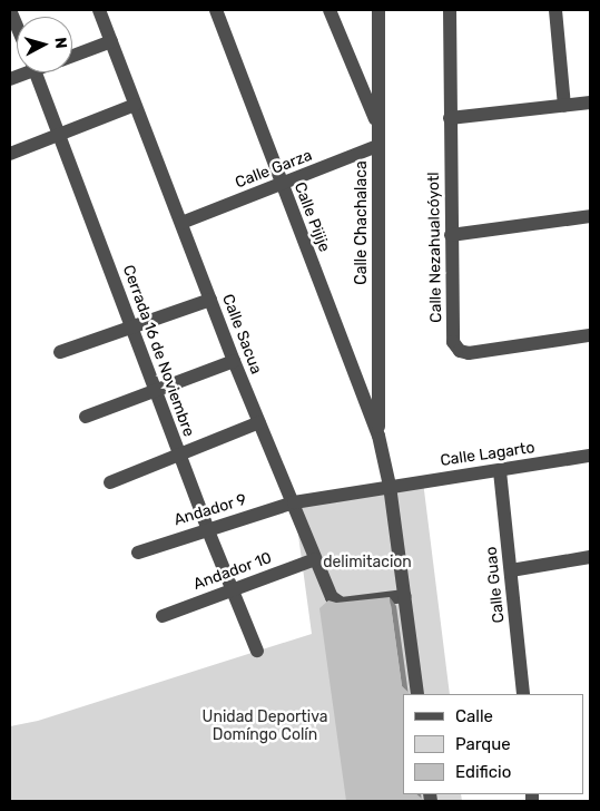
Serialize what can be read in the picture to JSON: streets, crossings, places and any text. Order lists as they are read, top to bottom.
{
  "streets": {
    "street": [
      "Calle Garza",
      "Calle Pijije",
      "Calle Chachalaca",
      "Calle Nezahualcóyotl",
      "Calle Sacua",
      "Cerrada 16 de Noviembre",
      "Calle Lagarto",
      "Andador 9",
      "Andador 10",
      "Calle Guao"
    ]
  },
  "crossings": [
    ["Calle Garza", "Calle Pijije"],
    ["Calle Garza", "Calle Chachalaca"],
    ["Calle Garza", "Calle Sacua"],
    ["Calle Pijije", "Calle Chachalaca"],
    ["Calle Sacua", "Calle Lagarto"],
    ["Calle Sacua", "Andador 9"],
    ["Calle Sacua", "Andador 10"],
    ["Cerrada 16 de Noviembre", "Andador 9"],
    ["Cerrada 16 de Noviembre", "Andador 10"],
    ["Calle Lagarto", "Andador 9"],
    ["Calle Lagarto", "Calle Guao"]
  ],
  "parks": ["delimitacion", "Unidad Deportiva Domíngo Colín"],
  "legend": ["Calle", "Parque", "Edificio"],
  "north": "right"
}
